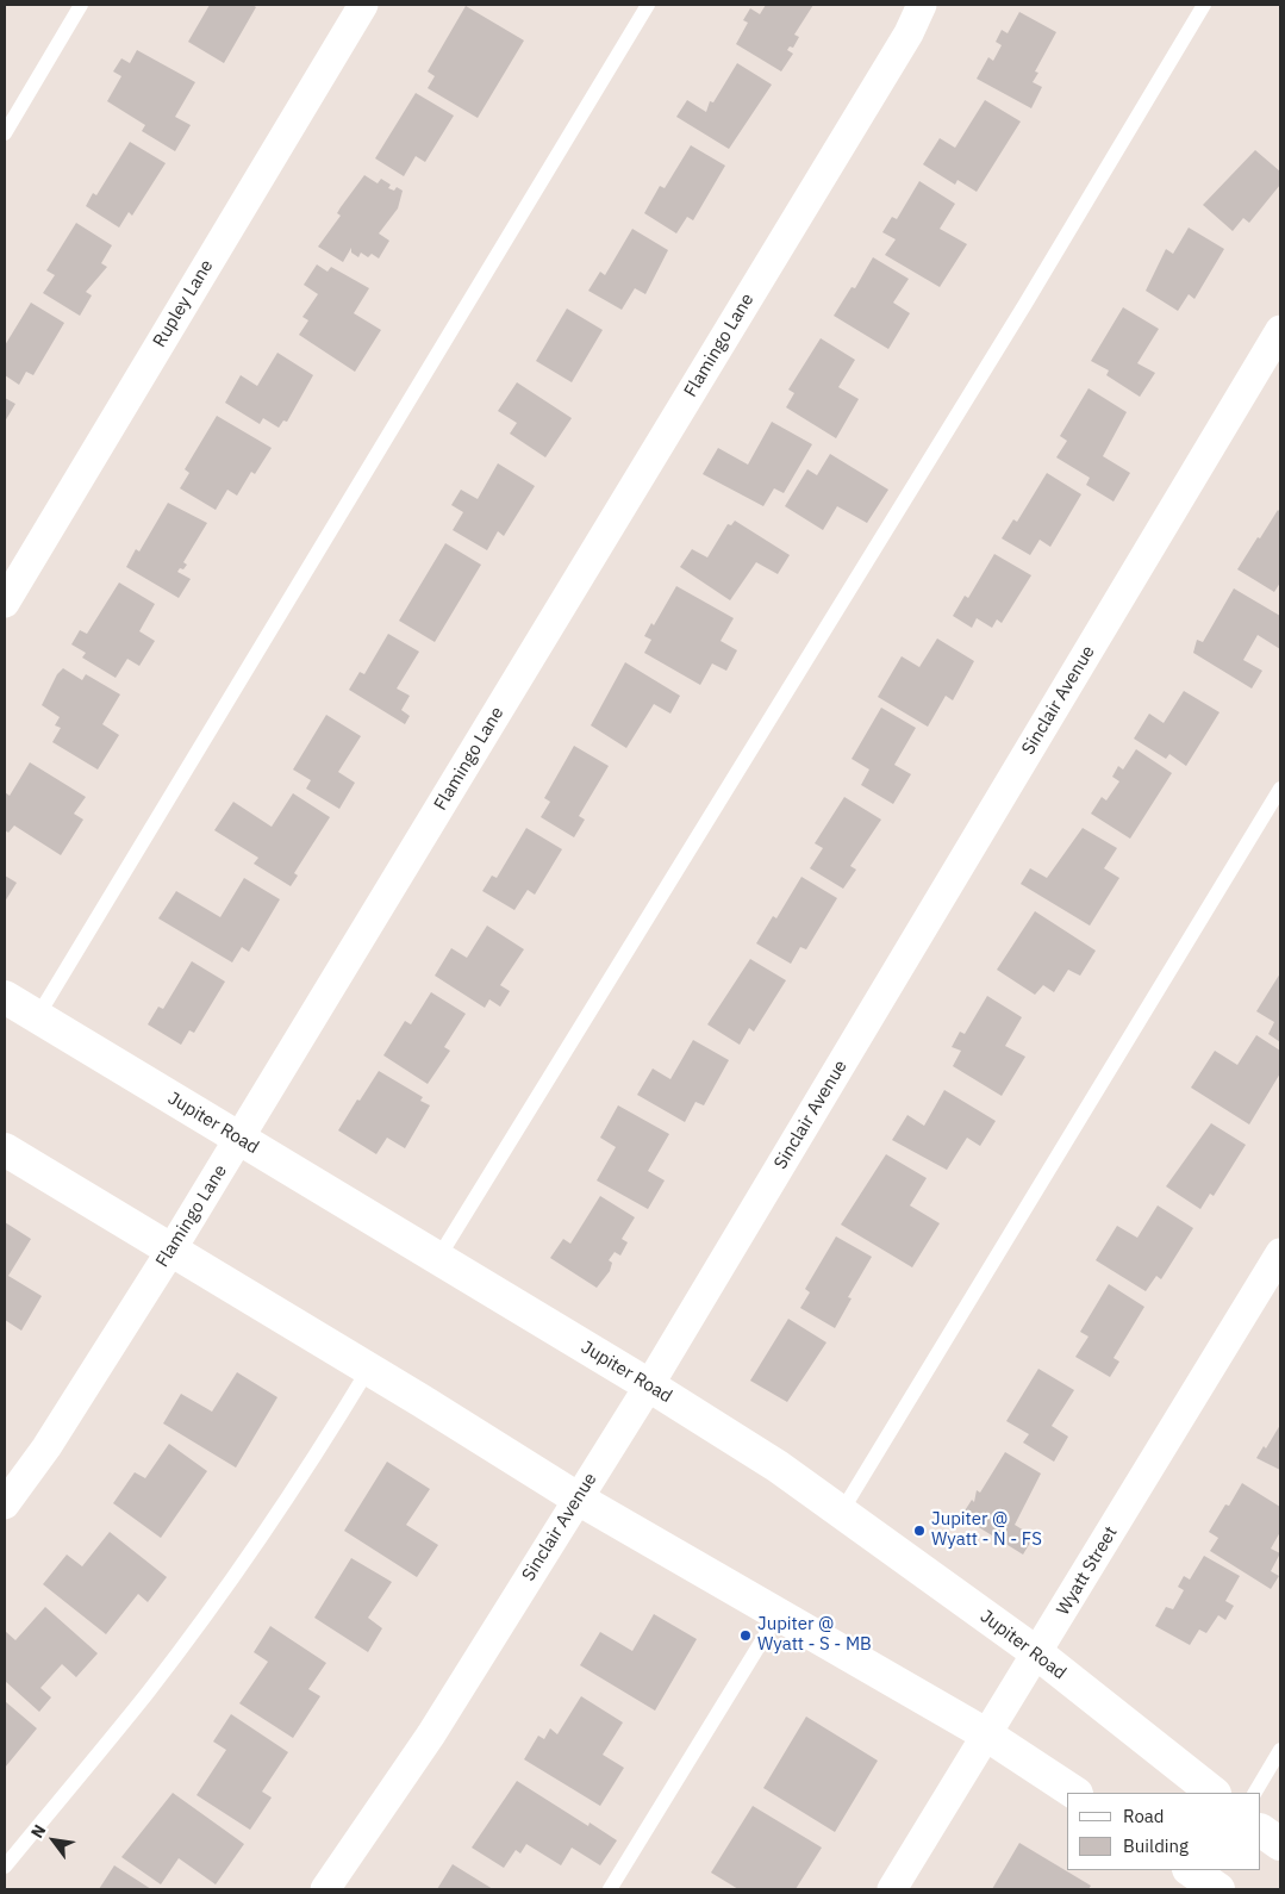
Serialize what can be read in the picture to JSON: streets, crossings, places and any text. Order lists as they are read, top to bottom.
{
  "streets": {
    "main road": ["Jupiter Road"],
    "street": [
      "Rupley Lane",
      "Flamingo Lane",
      "Sinclair Avenue",
      "Wyatt Street"
    ]
  },
  "crossings": [
    ["Flamingo Lane", "Jupiter Road"],
    ["Sinclair Avenue", "Jupiter Road"],
    ["Jupiter Road", "Wyatt Street"]
  ],
  "places": ["Jupiter @ Wyatt - N - FS", "Jupiter @ Wyatt - S - MB"],
  "legend": ["Road", "Building"],
  "north": "top left"
}
